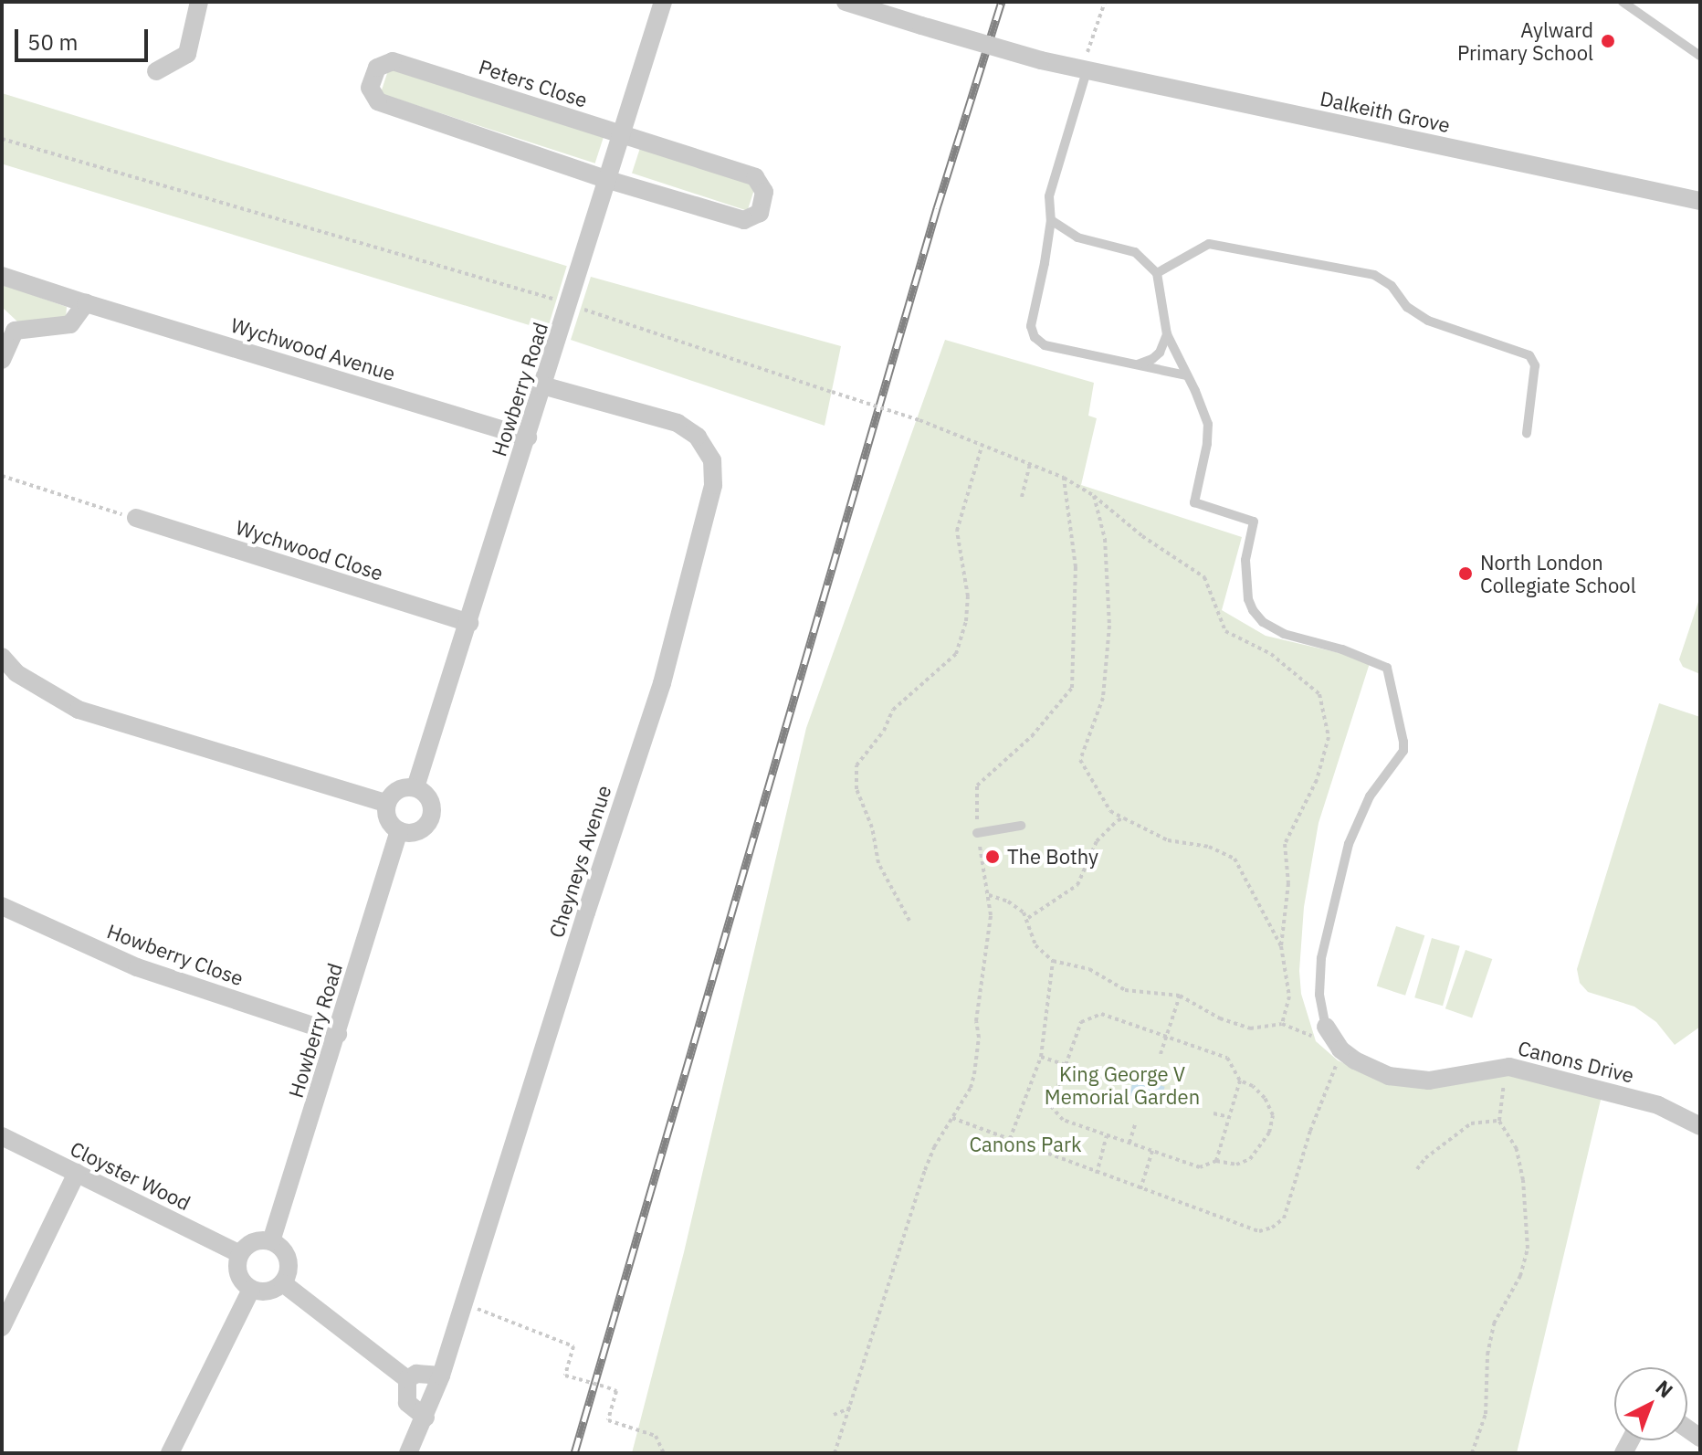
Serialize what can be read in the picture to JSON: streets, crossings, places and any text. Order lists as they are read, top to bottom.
{
  "streets": {
    "street": [
      "Peters Close",
      "Dalkeith Grove",
      "Wychwood Avenue",
      "Howberry Road",
      "Wychwood Close",
      "Cheyneys Avenue",
      "Howberry Close",
      "Canons Drive",
      "Cloyster Wood"
    ]
  },
  "crossings": [
    ["Peters Close", "Howberry Road"],
    ["Wychwood Avenue", "Howberry Road"],
    ["Howberry Road", "Wychwood Close"],
    ["Howberry Road", "Cheyneys Avenue"],
    ["Howberry Road", "Howberry Close"],
    ["Howberry Road", "Cloyster Wood"]
  ],
  "parks": ["King George V Memorial Garden", "Canons Park"],
  "places": ["Aylward Primary School", "North London Collegiate School", "The Bothy"],
  "scale_bar": "50 m",
  "north": "top right"
}
